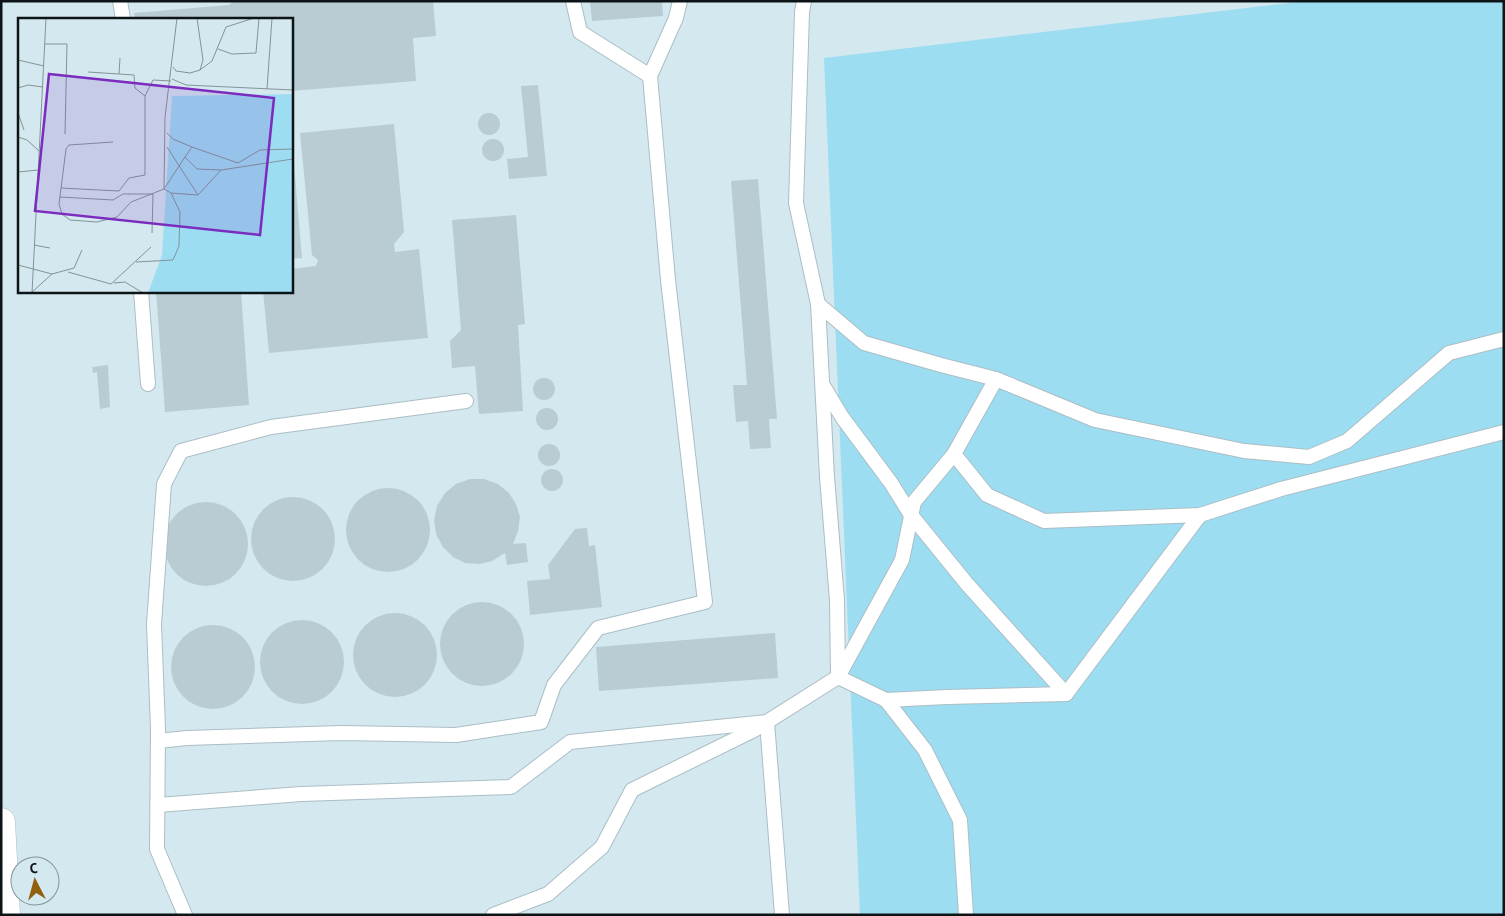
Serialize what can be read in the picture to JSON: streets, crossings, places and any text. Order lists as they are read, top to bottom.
{
  "north": "top"
}
